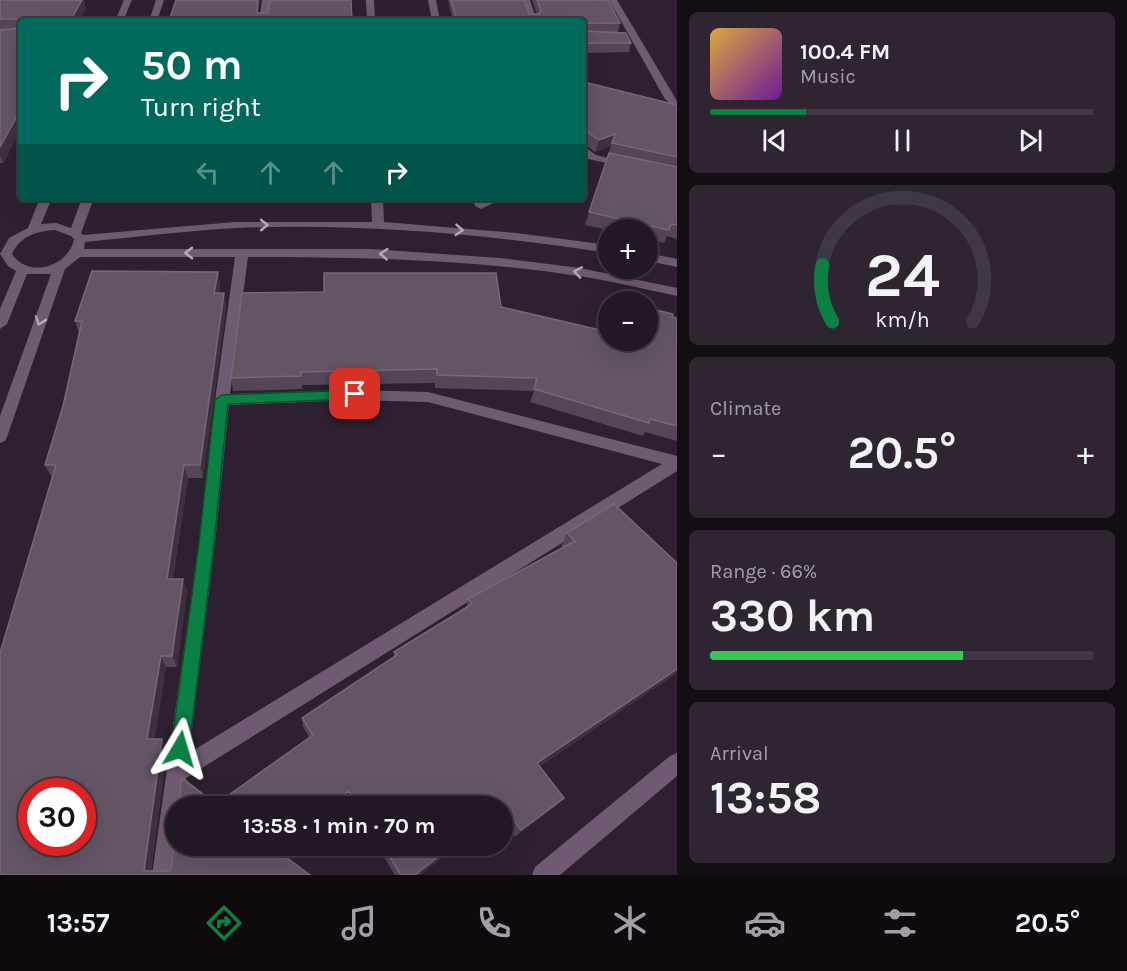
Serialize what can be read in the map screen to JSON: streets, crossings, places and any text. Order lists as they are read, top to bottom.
{
  "page": {
    "turn": ["50 m", "Turn right"],
    "song": ["100.4 FM", "Music"],
    "map_buttons": ["+", "−"],
    "tile": [
      "Climate",
      ["Range · 66%", "330 km"],
      ["Arrival", "13:58"]
    ],
    "heat": ["−", "20.5°", "+"],
    "limit": "30",
    "trip": "13:58 · 1 min · 70 m",
    "tabs": ["13:57", "20.5°"],
    "gauge": ["24", "km/h"]
  }
}
